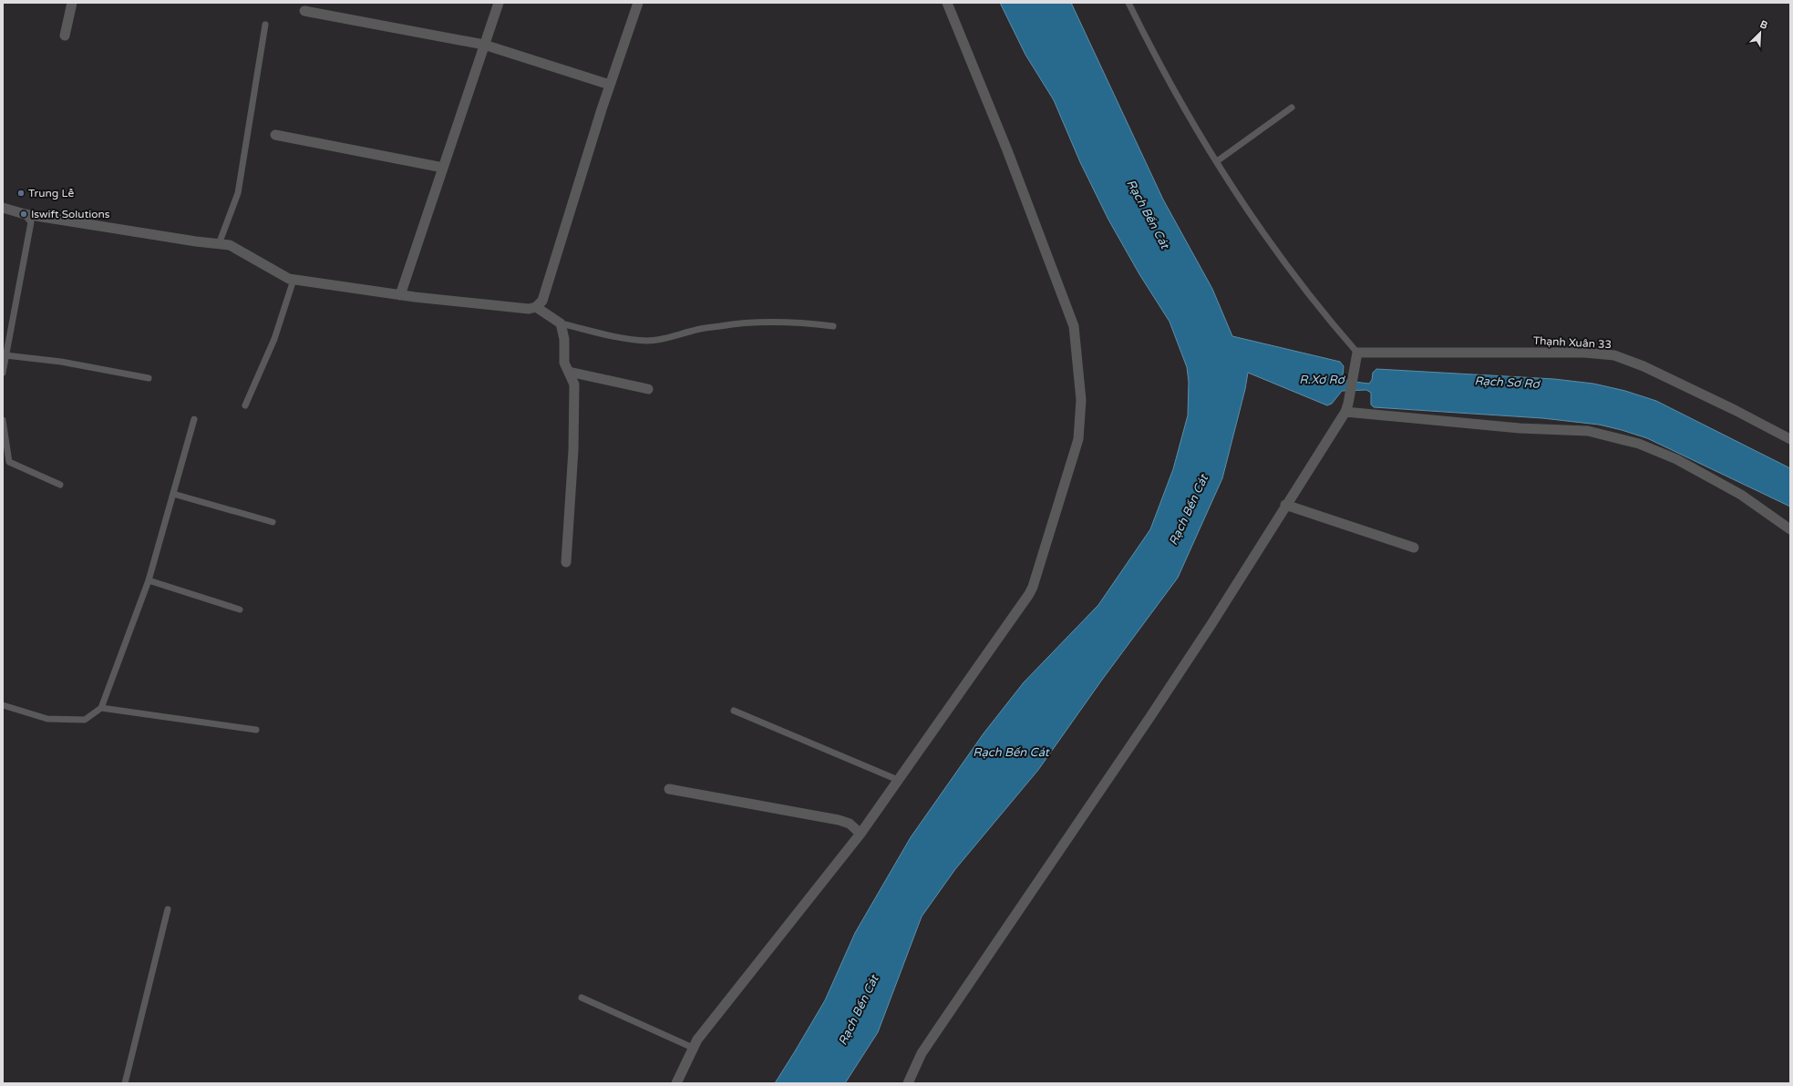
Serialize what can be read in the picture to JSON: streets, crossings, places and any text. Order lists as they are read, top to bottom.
{
  "streets": {
    "street": ["Thạnh Xuân 33"]
  },
  "water": ["Rạch Bến Cát", "R.Xơ Rơ", "Rạch Sơ Rơ"],
  "places": ["Trung Lễ", "Iswift Solutions"],
  "north": "top right"
}
